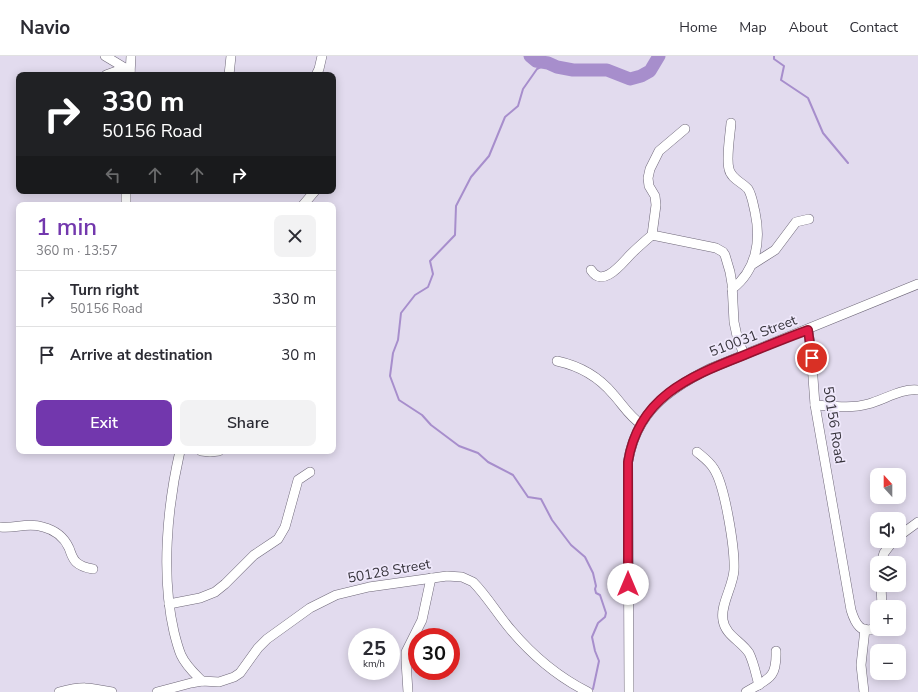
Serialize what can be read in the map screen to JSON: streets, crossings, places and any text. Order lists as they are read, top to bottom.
{
  "streets": {
    "street": ["510031 Street", "50156 Road", "50128 Street"]
  },
  "crossings": [
    ["510031 Street", "50156 Road"]
  ],
  "north": "top",
  "page": {
    "header": "Navio",
    "nav": [
      "Home",
      "Map",
      "About",
      "Contact"
    ],
    "turn": ["330 m", "50156 Road"],
    "heading": ["1 min", "360 m · 13:57"],
    "list": [
      {
        "name": "Turn right",
        "note": "50156 Road",
        "value": "330 m"
      },
      {
        "name": "Arrive at destination",
        "value": "30 m"
      }
    ],
    "buttons": ["Exit", "Share"],
    "map_buttons": ["+", "−"],
    "speed": "25 km/h",
    "limit": "30"
  }
}
